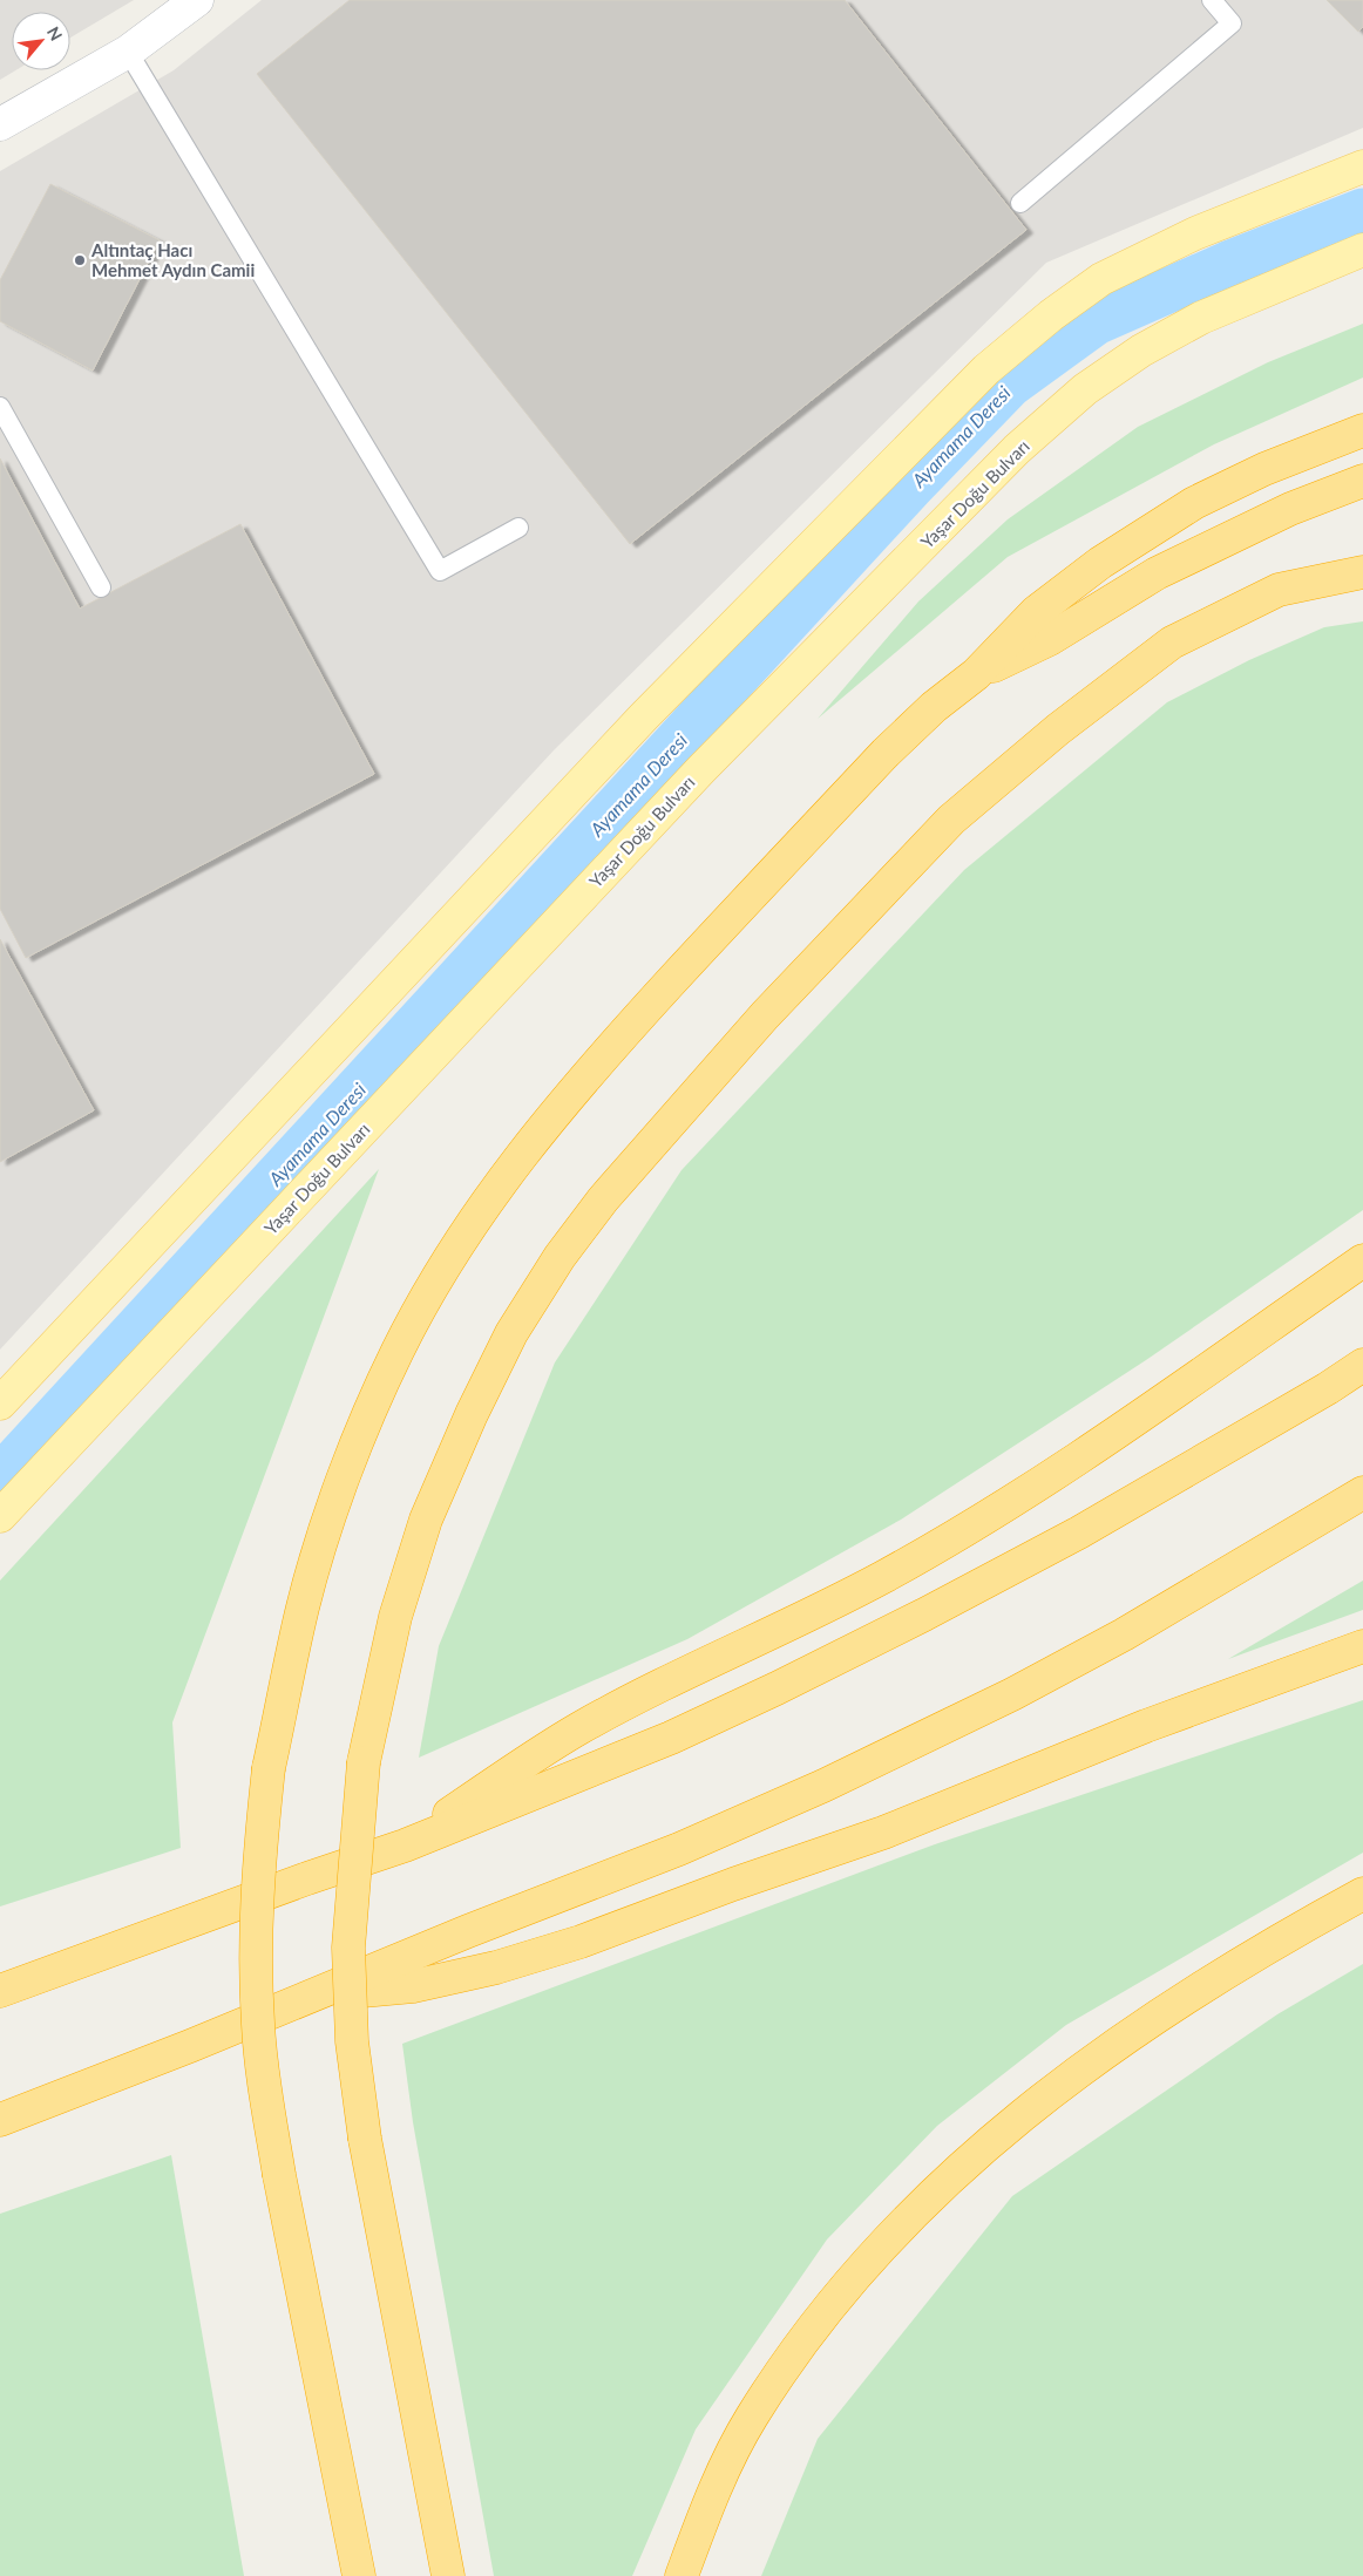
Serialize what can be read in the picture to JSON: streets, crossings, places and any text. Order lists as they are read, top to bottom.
{
  "streets": {
    "main road": ["Yaşar Doğu Bulvarı"]
  },
  "water": ["Ayamama Deresi"],
  "places": ["Altıntaç Hacı Mehmet Aydın Camii"],
  "north": "top right"
}
